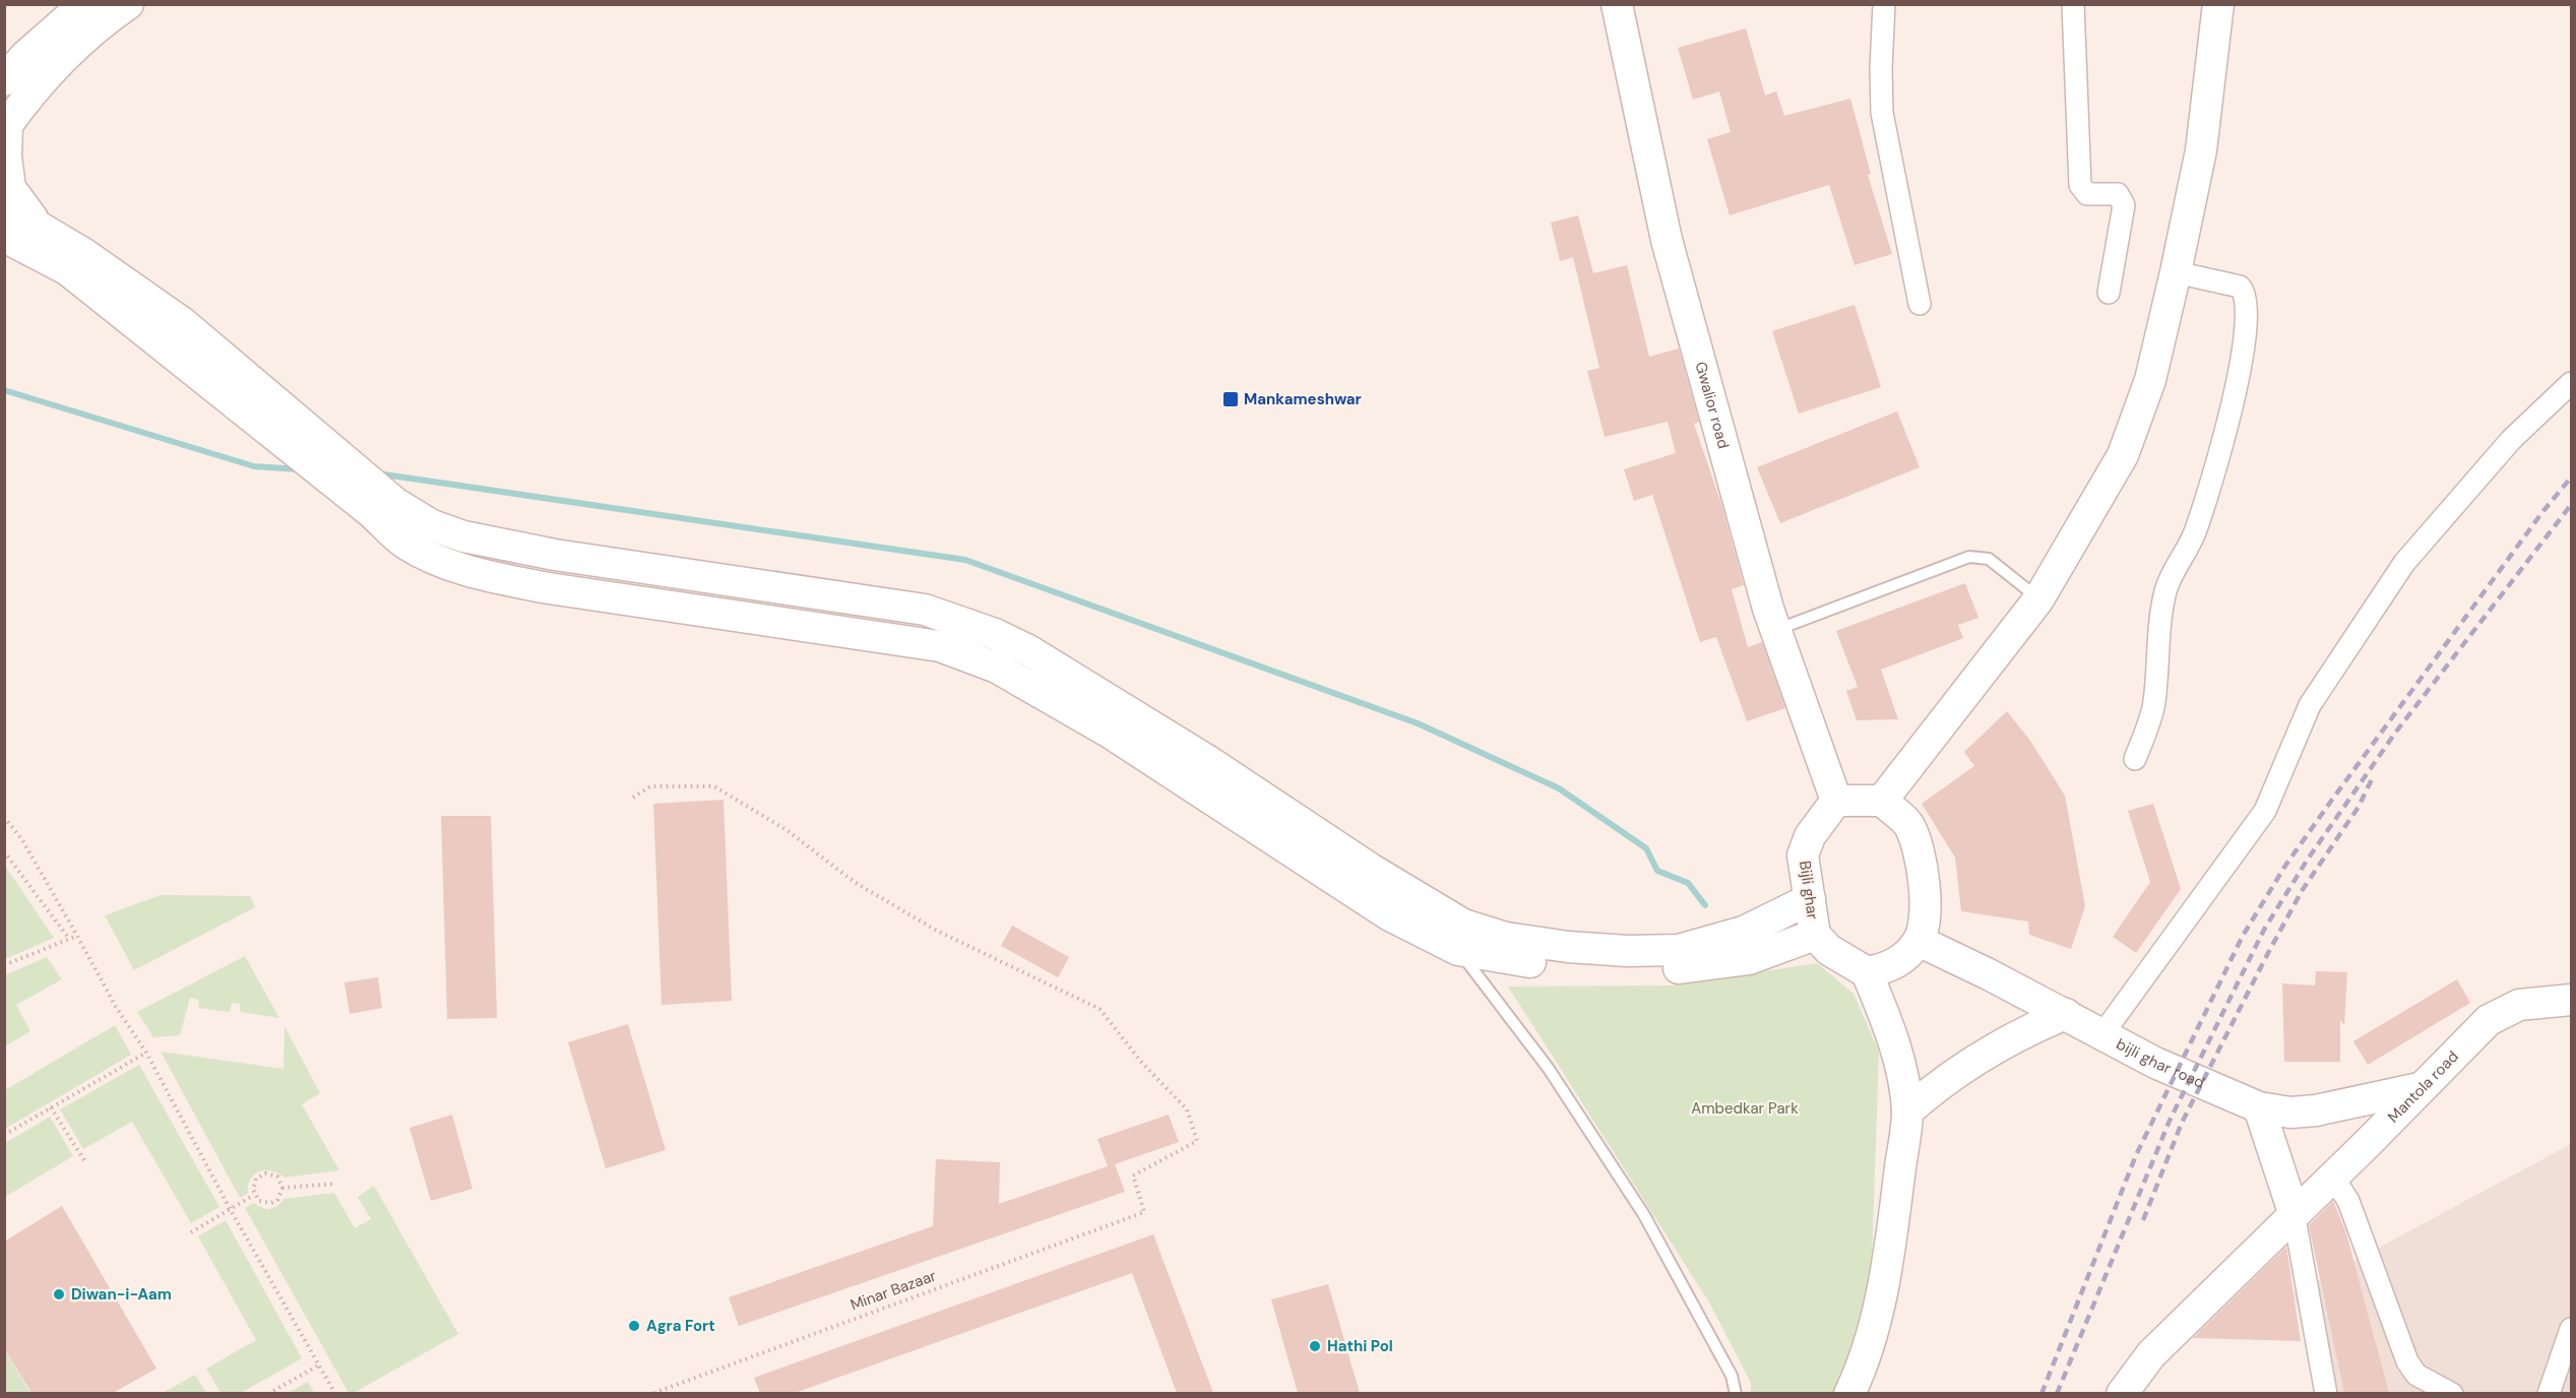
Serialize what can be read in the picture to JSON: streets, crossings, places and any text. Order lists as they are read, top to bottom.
{
  "streets": {
    "main road": [
      "Gwalior road",
      "Bijli ghar",
      "bijli ghar road",
      "Mantola road"
    ],
    "path": ["Minar Bazaar"]
  },
  "crossings": [
    ["Gwalior road", "Bijli ghar"],
    ["Gwalior road", "bijli ghar road"],
    ["Bijli ghar", "bijli ghar road"],
    ["bijli ghar road", "Mantola road"]
  ],
  "parks": ["Ambedkar Park"],
  "places": {
    "transit": ["Mankameshwar"],
    "other": ["Diwan-i-Aam", "Agra Fort", "Hathi Pol"]
  }
}
